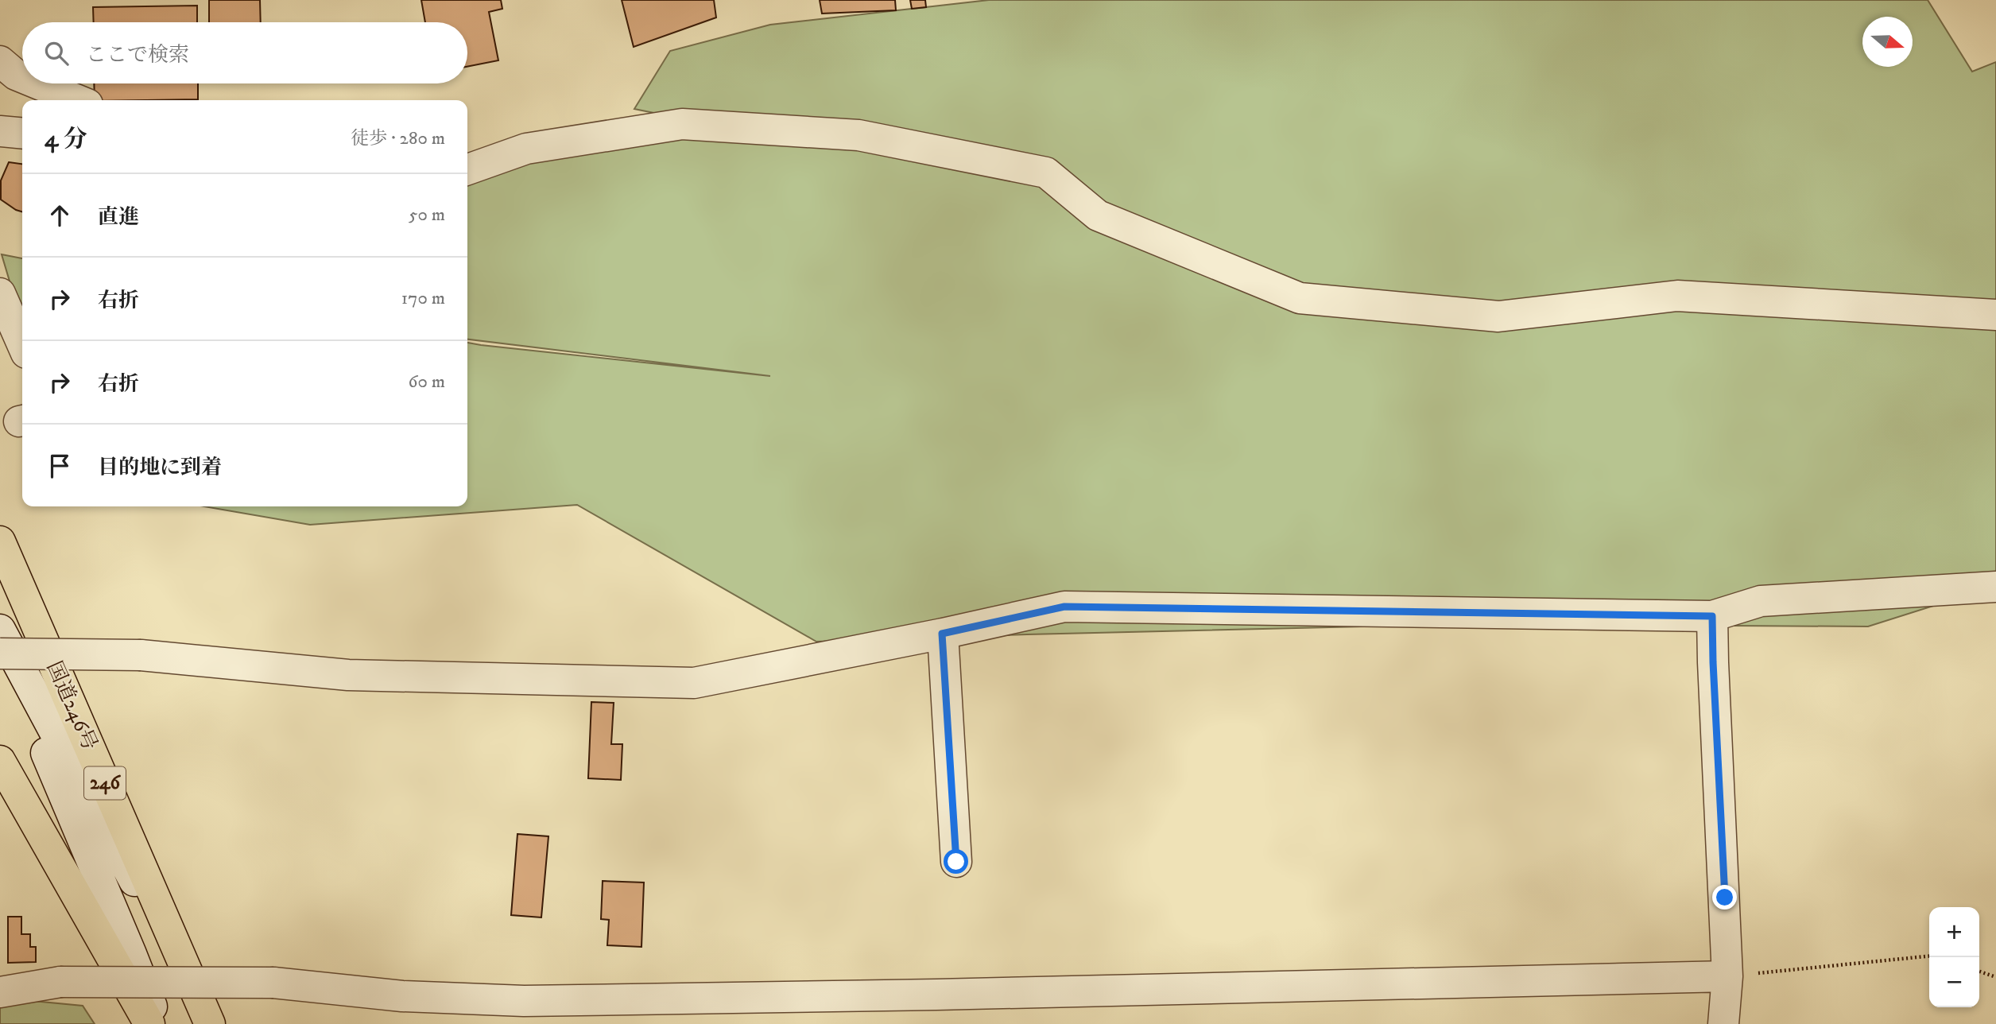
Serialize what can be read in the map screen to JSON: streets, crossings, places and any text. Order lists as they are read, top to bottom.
{
  "streets": {
    "highway": ["国道246号", "246"]
  },
  "north": "right",
  "page": {
    "search": "ここで検索",
    "heading": ["4 分", "徒歩 · 280 m"],
    "list": [
      ["直進", "50 m"],
      ["右折", "170 m"],
      ["右折", "60 m"],
      "目的地に到着"
    ],
    "map_buttons": ["+", "−"]
  }
}
